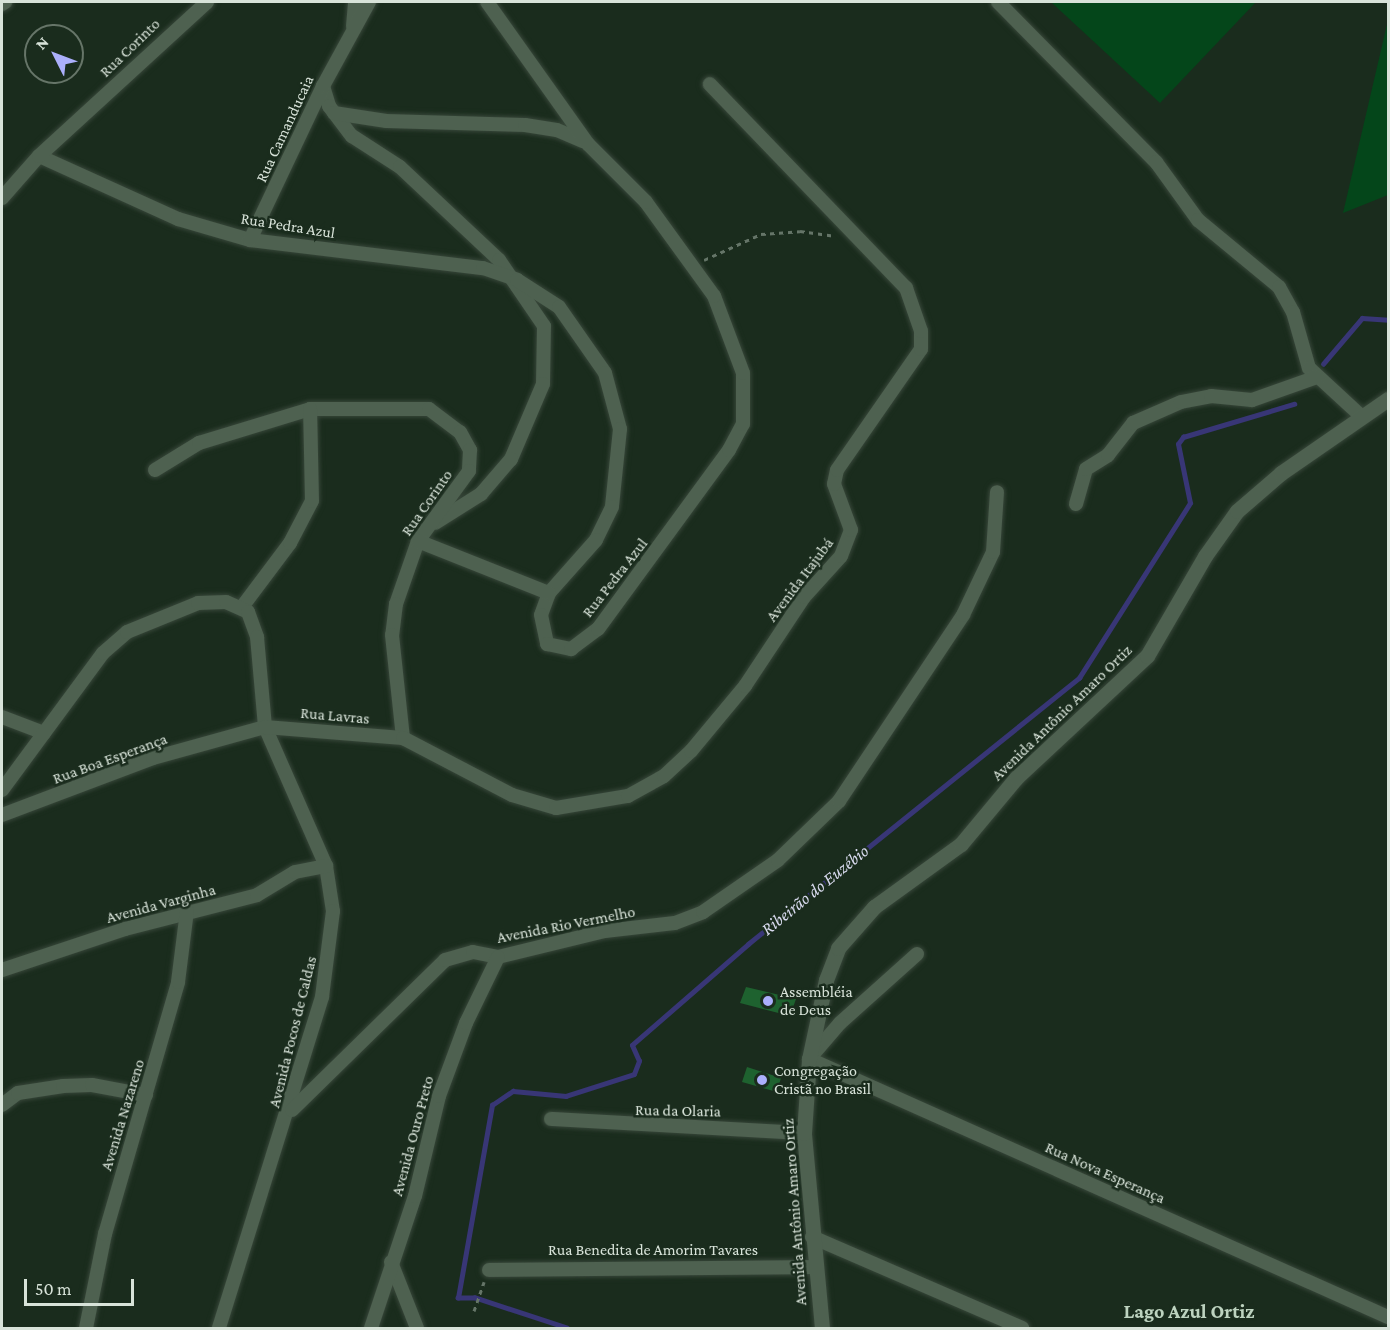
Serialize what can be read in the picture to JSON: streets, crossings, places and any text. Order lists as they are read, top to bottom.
{
  "streets": {
    "street": [
      "Rua Corinto",
      "Rua Camanducaia",
      "Rua Pedra Azul",
      "Avenida Itajubá",
      "Avenida Antônio Amaro Ortiz",
      "Rua Lavras",
      "Rua Boa Esperança",
      "Avenida Varginha",
      "Avenida Rio Vermelho",
      "Avenida Pocos de Caldas",
      "Rua da Olaria",
      "Avenida Nazareno",
      "Avenida Ouro Preto",
      "Rua Nova Esperança",
      "Rua Benedita de Amorim Tavares"
    ]
  },
  "crossings": [
    ["Rua Corinto", "Rua Pedra Azul"],
    ["Rua Corinto", "Avenida Itajubá"],
    ["Rua Corinto", "Rua Lavras"],
    ["Rua Camanducaia", "Rua Pedra Azul"],
    ["Avenida Itajubá", "Rua Lavras"],
    ["Avenida Antônio Amaro Ortiz", "Rua da Olaria"],
    ["Avenida Antônio Amaro Ortiz", "Rua Nova Esperança"],
    ["Avenida Antônio Amaro Ortiz", "Rua Benedita de Amorim Tavares"],
    ["Rua Lavras", "Rua Boa Esperança"],
    ["Rua Lavras", "Avenida Pocos de Caldas"],
    ["Rua Boa Esperança", "Avenida Pocos de Caldas"],
    ["Avenida Varginha", "Avenida Pocos de Caldas"],
    ["Avenida Varginha", "Avenida Nazareno"],
    ["Avenida Rio Vermelho", "Avenida Pocos de Caldas"],
    ["Avenida Rio Vermelho", "Avenida Ouro Preto"]
  ],
  "districts": ["Lago Azul Ortiz"],
  "water": ["Ribeirão do Euzébio"],
  "places": ["Assembléia de Deus", "Congregação Cristã no Brasil"],
  "scale_bar": "50 m",
  "north": "top left"
}
